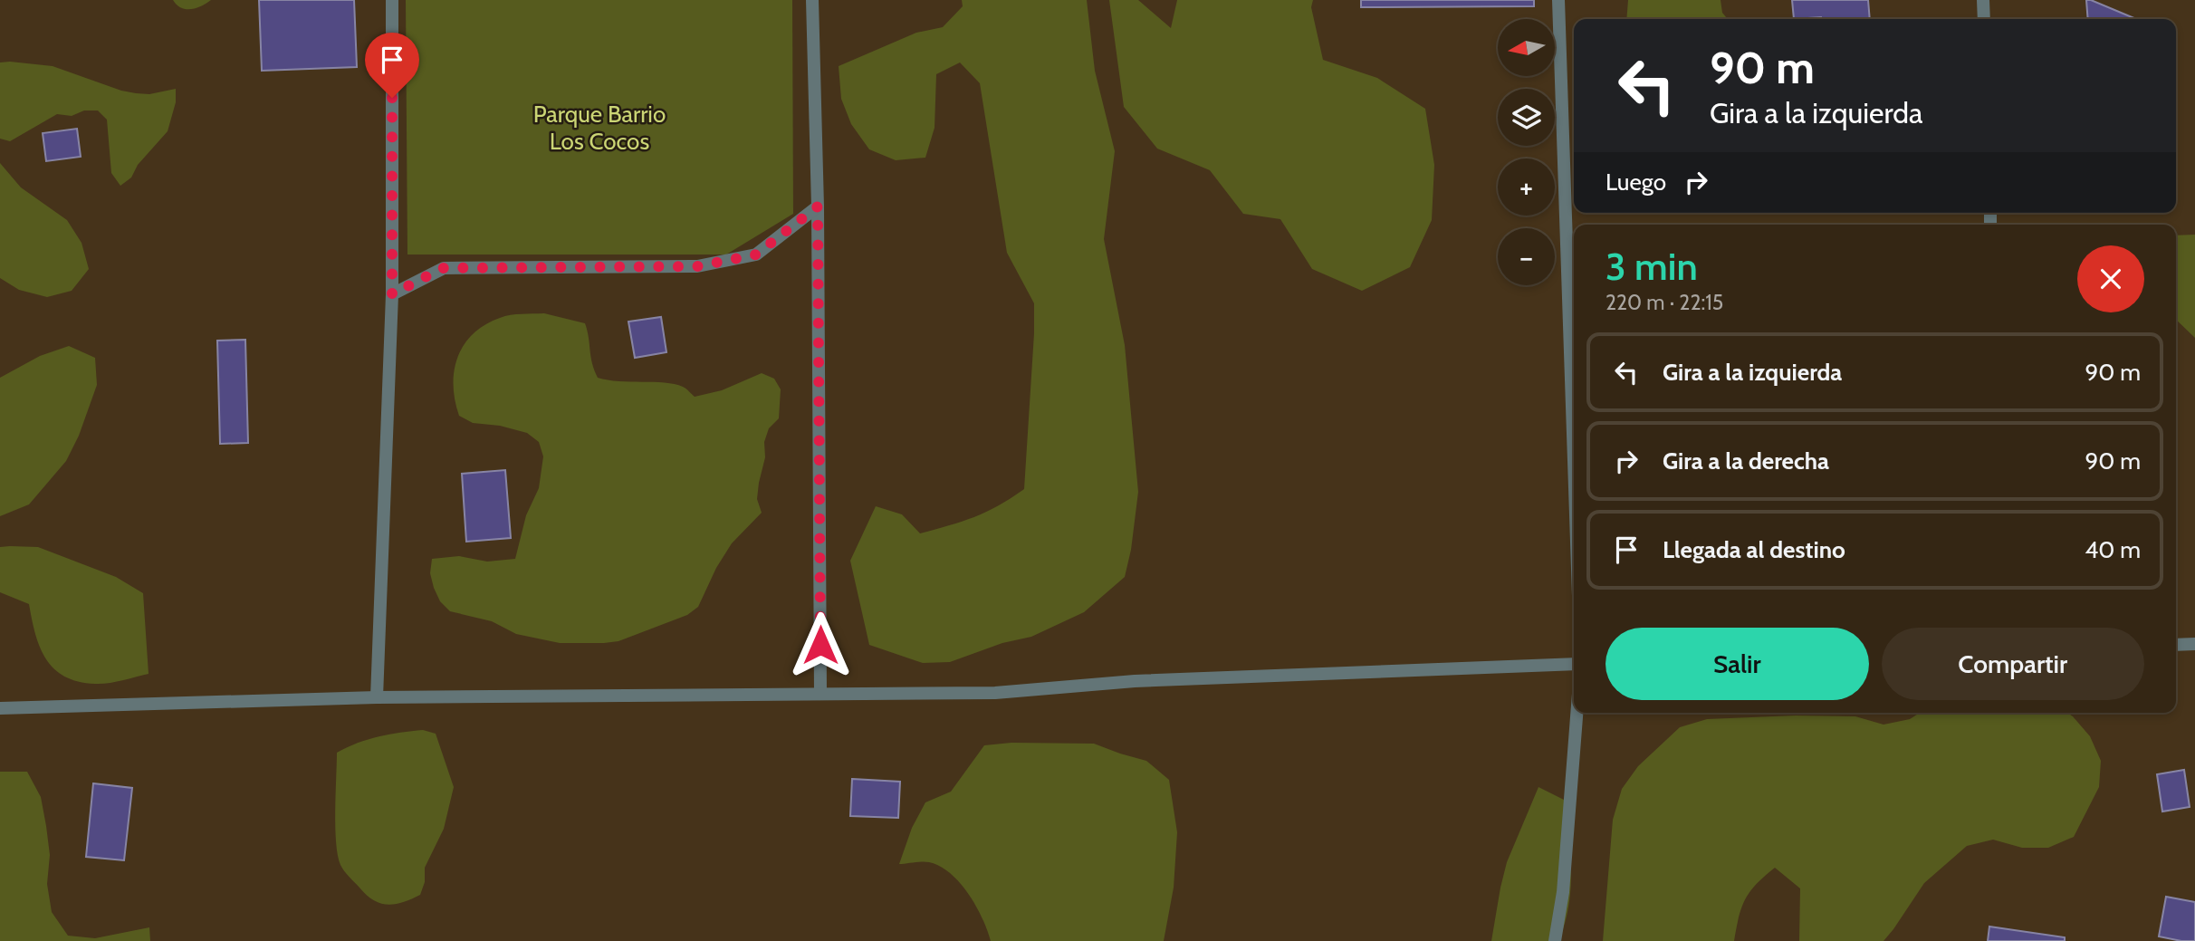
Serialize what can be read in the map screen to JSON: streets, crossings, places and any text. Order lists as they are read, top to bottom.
{
  "parks": ["Parque Barrio Los Cocos"],
  "north": "left",
  "page": {
    "map_buttons": ["+", "−"],
    "turn": ["90 m", "Gira a la izquierda"],
    "then": "Luego",
    "heading": ["3 min", "220 m · 22:15"],
    "list": [
      {
        "name": "Gira a la izquierda",
        "value": "90 m"
      },
      {
        "name": "Gira a la derecha",
        "value": "90 m"
      },
      {
        "name": "Llegada al destino",
        "value": "40 m"
      }
    ],
    "buttons": ["Salir", "Compartir"]
  }
}
